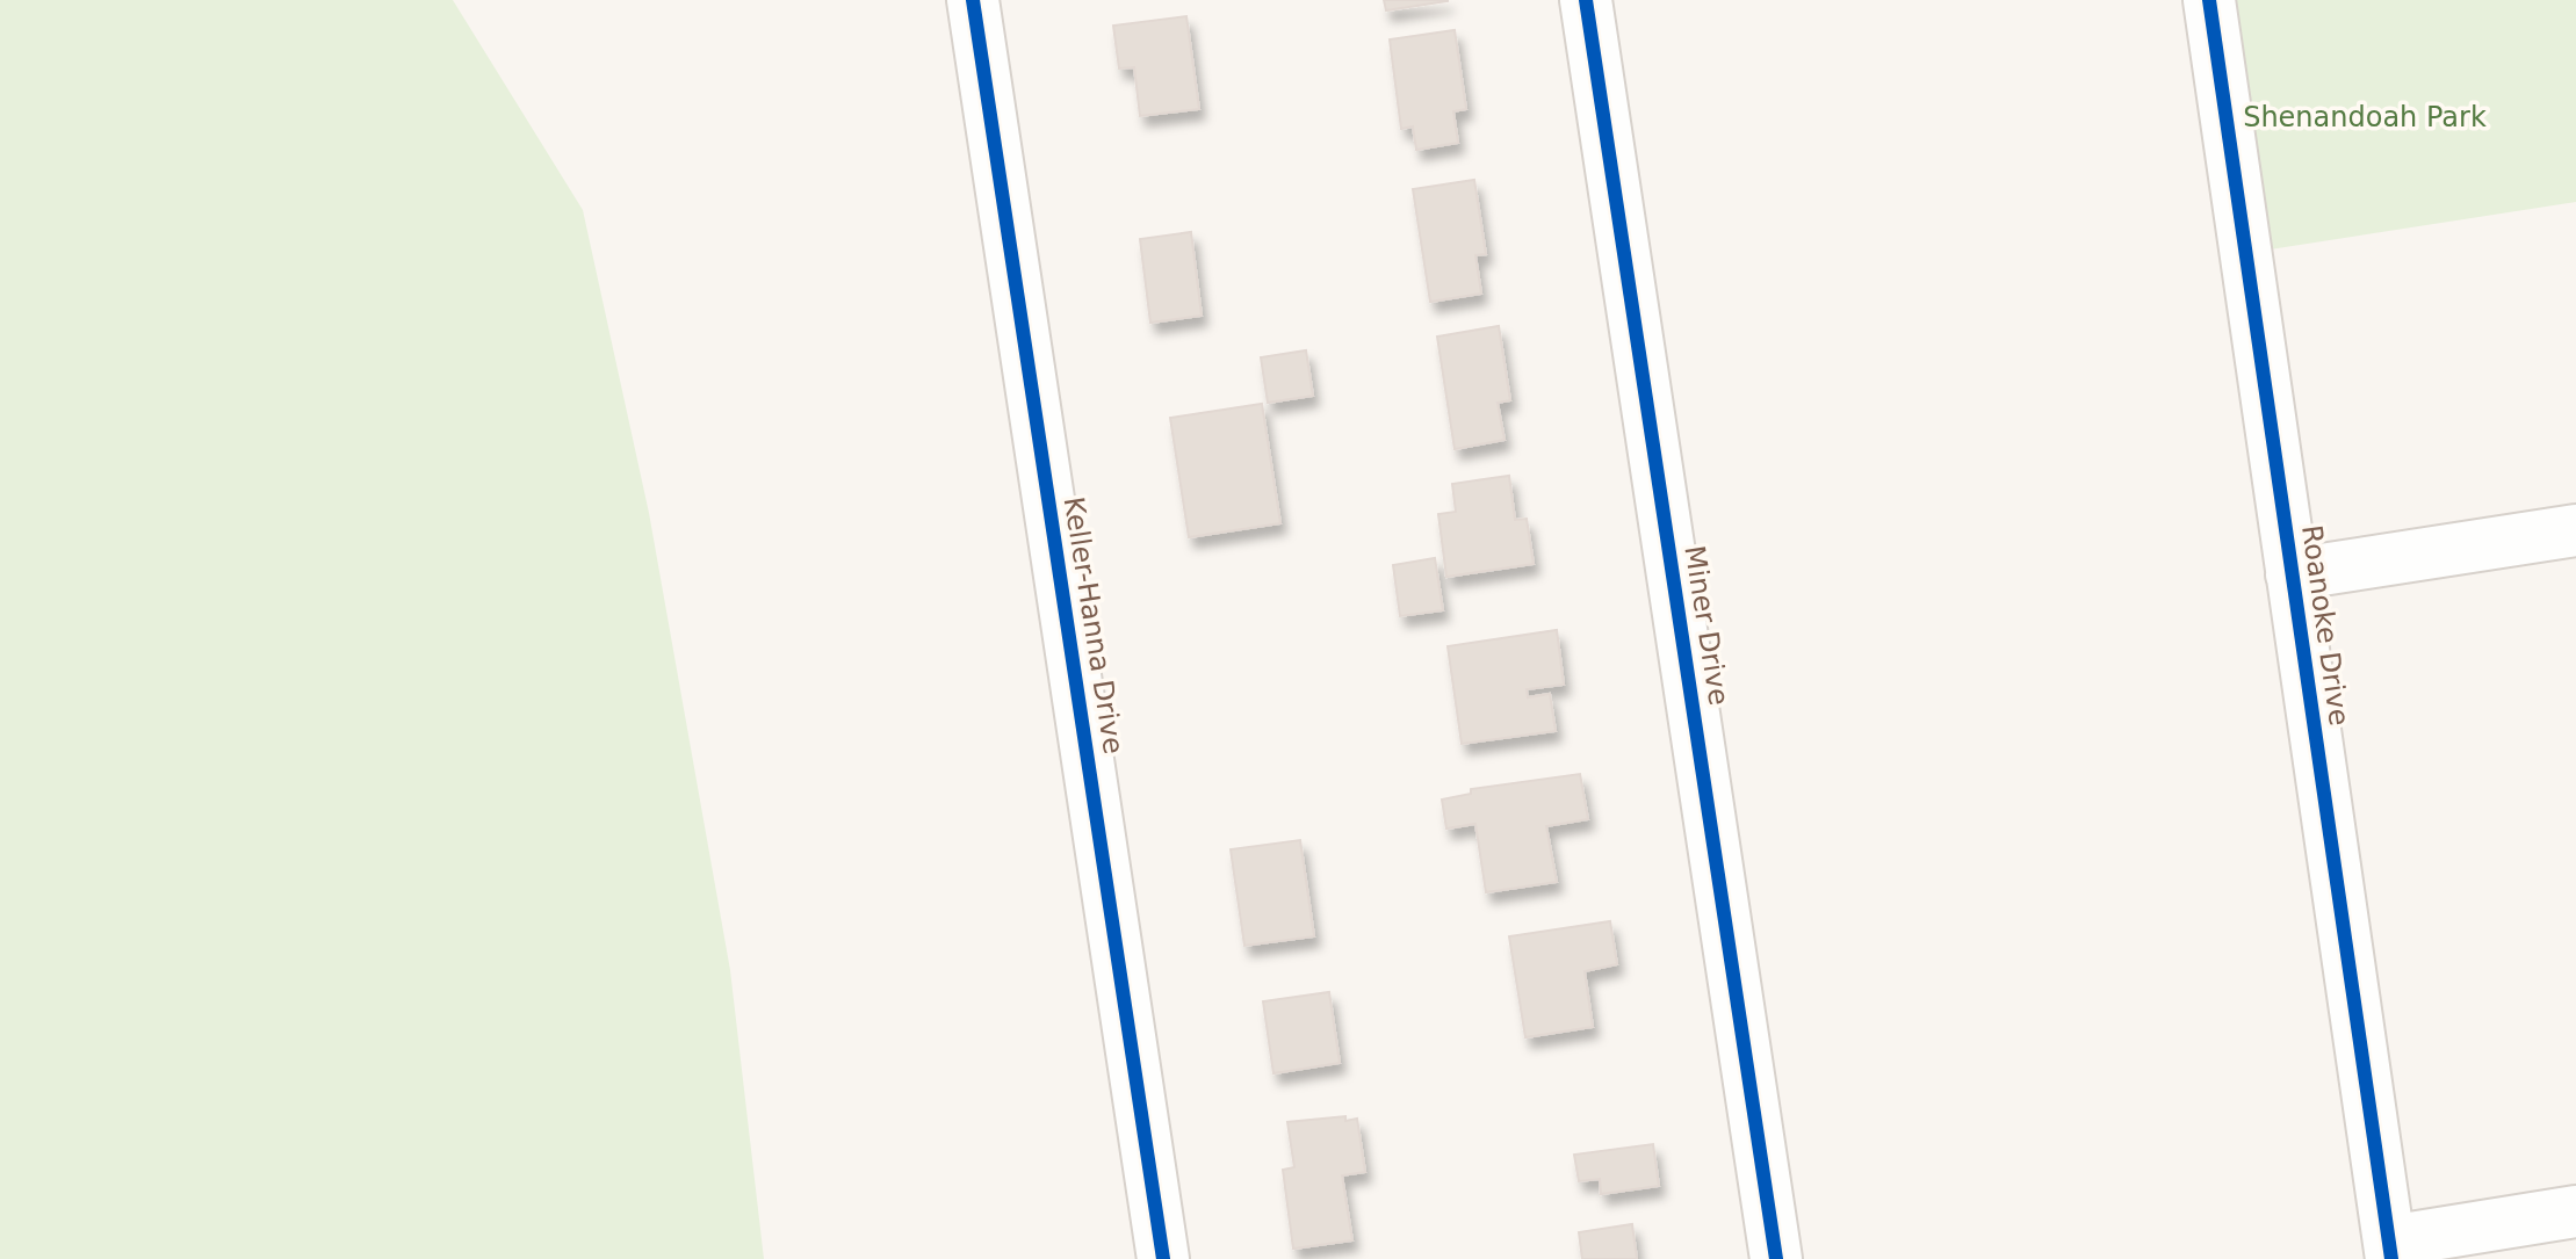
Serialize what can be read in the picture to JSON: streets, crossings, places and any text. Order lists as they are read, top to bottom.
{
  "streets": {
    "street": ["Keller-Hanna Drive", "Miner Drive", "Roanoke Drive"]
  },
  "parks": ["Shenandoah Park"]
}
